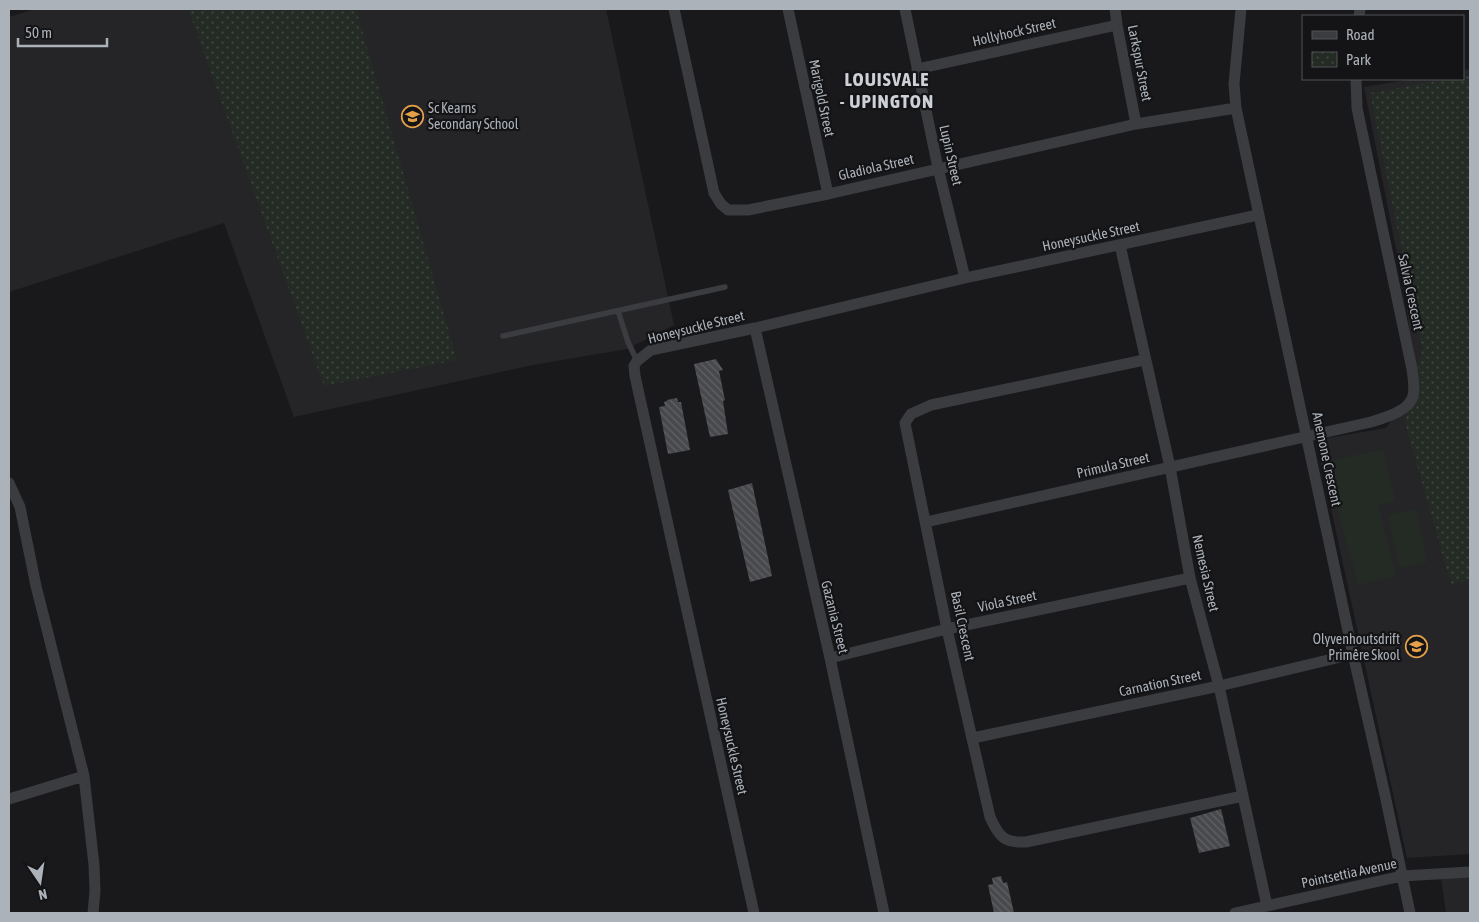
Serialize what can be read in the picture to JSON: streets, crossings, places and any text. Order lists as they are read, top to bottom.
{
  "streets": {
    "street": [
      "Hollyhock Street",
      "Larkspur Street",
      "Marigold Street",
      "Lupin Street",
      "Gladiola Street",
      "Honeysuckle Street",
      "Salvia Crescent",
      "Anemone Crescent",
      "Primula Street",
      "Nemesia Street",
      "Viola Street",
      "Gazania Street",
      "Basil Crescent",
      "Carnation Street",
      "Pointsettia Avenue"
    ]
  },
  "crossings": [
    ["Hollyhock Street", "Larkspur Street"],
    ["Hollyhock Street", "Lupin Street"],
    ["Larkspur Street", "Gladiola Street"],
    ["Marigold Street", "Gladiola Street"],
    ["Lupin Street", "Gladiola Street"],
    ["Lupin Street", "Honeysuckle Street"],
    ["Gladiola Street", "Anemone Crescent"],
    ["Honeysuckle Street", "Anemone Crescent"],
    ["Honeysuckle Street", "Nemesia Street"],
    ["Honeysuckle Street", "Gazania Street"],
    ["Salvia Crescent", "Anemone Crescent"],
    ["Salvia Crescent", "Primula Street"],
    ["Anemone Crescent", "Primula Street"],
    ["Anemone Crescent", "Carnation Street"],
    ["Anemone Crescent", "Pointsettia Avenue"],
    ["Primula Street", "Nemesia Street"],
    ["Primula Street", "Basil Crescent"],
    ["Nemesia Street", "Viola Street"],
    ["Nemesia Street", "Basil Crescent"],
    ["Nemesia Street", "Carnation Street"],
    ["Nemesia Street", "Pointsettia Avenue"],
    ["Viola Street", "Gazania Street"],
    ["Viola Street", "Basil Crescent"],
    ["Basil Crescent", "Carnation Street"]
  ],
  "districts": ["LOUISVALE - UPINGTON"],
  "places": {
    "school or university": ["Sc Kearns Secondary School", "Olyvenhoutsdrift Primêre Skool"]
  },
  "legend": ["Road", "Park"],
  "scale_bar": "50 m",
  "north": "bottom"
}
